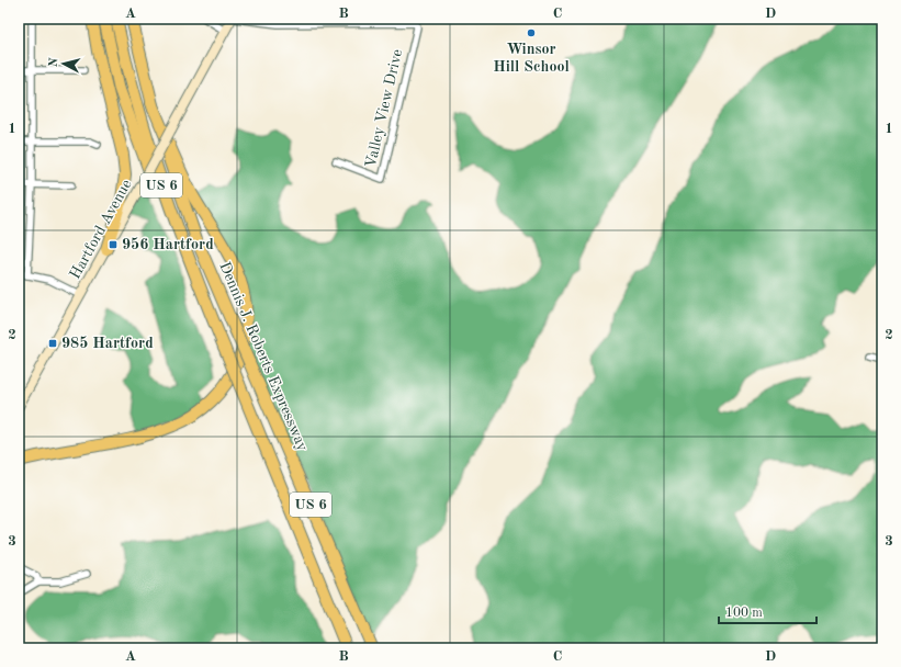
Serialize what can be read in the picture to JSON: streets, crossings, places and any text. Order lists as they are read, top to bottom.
{
  "streets": {
    "highway": ["US 6", "Dennis J. Roberts Expressway"],
    "main road": ["Hartford Avenue"],
    "street": ["Valley View Drive"]
  },
  "crossings": [
    ["Valley View Drive", "Hartford Avenue"]
  ],
  "places": {
    "other": ["Winsor Hill School"],
    "transit": ["956 Hartford", "985 Hartford"]
  },
  "scale_bar": "100 m",
  "north": "left",
  "grid": {
    "columns": [
      "A",
      "B",
      "C",
      "D"
    ],
    "rows": ["1", "2", "3"]
  }
}
